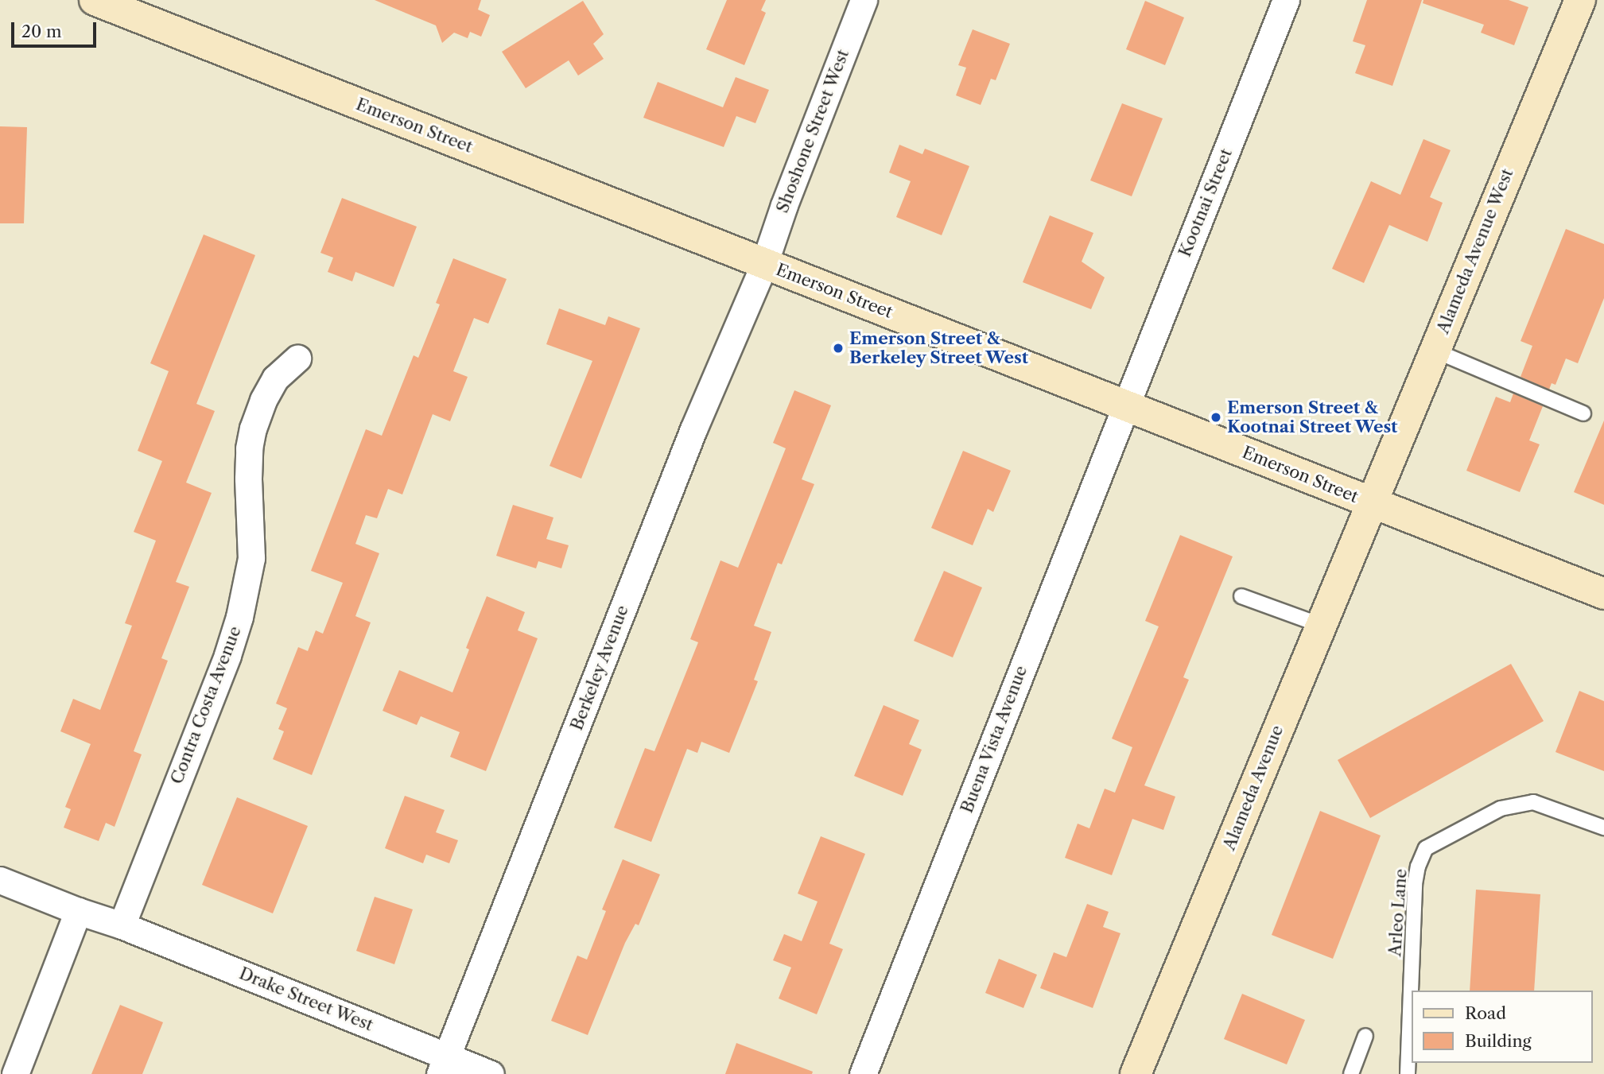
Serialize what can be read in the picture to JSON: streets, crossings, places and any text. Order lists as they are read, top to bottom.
{
  "streets": {
    "main road": ["Emerson Street", "Alameda Avenue West", "Alameda Avenue"],
    "street": [
      "Shoshone Street West",
      "Kootnai Street",
      "Berkeley Avenue",
      "Contra Costa Avenue",
      "Buena Vista Avenue",
      "Drake Street West"
    ],
    "lane": ["Arleo Lane"]
  },
  "crossings": [
    ["Emerson Street", "Shoshone Street West"],
    ["Emerson Street", "Kootnai Street"],
    ["Emerson Street", "Alameda Avenue West"],
    ["Emerson Street", "Berkeley Avenue"],
    ["Emerson Street", "Buena Vista Avenue"],
    ["Emerson Street", "Alameda Avenue"],
    ["Shoshone Street West", "Berkeley Avenue"],
    ["Kootnai Street", "Buena Vista Avenue"],
    ["Alameda Avenue West", "Alameda Avenue"],
    ["Berkeley Avenue", "Drake Street West"],
    ["Contra Costa Avenue", "Drake Street West"]
  ],
  "places": ["Emerson Street & Berkeley Street West", "Emerson Street & Kootnai Street West"],
  "legend": ["Road", "Building"],
  "scale_bar": "20 m"
}
